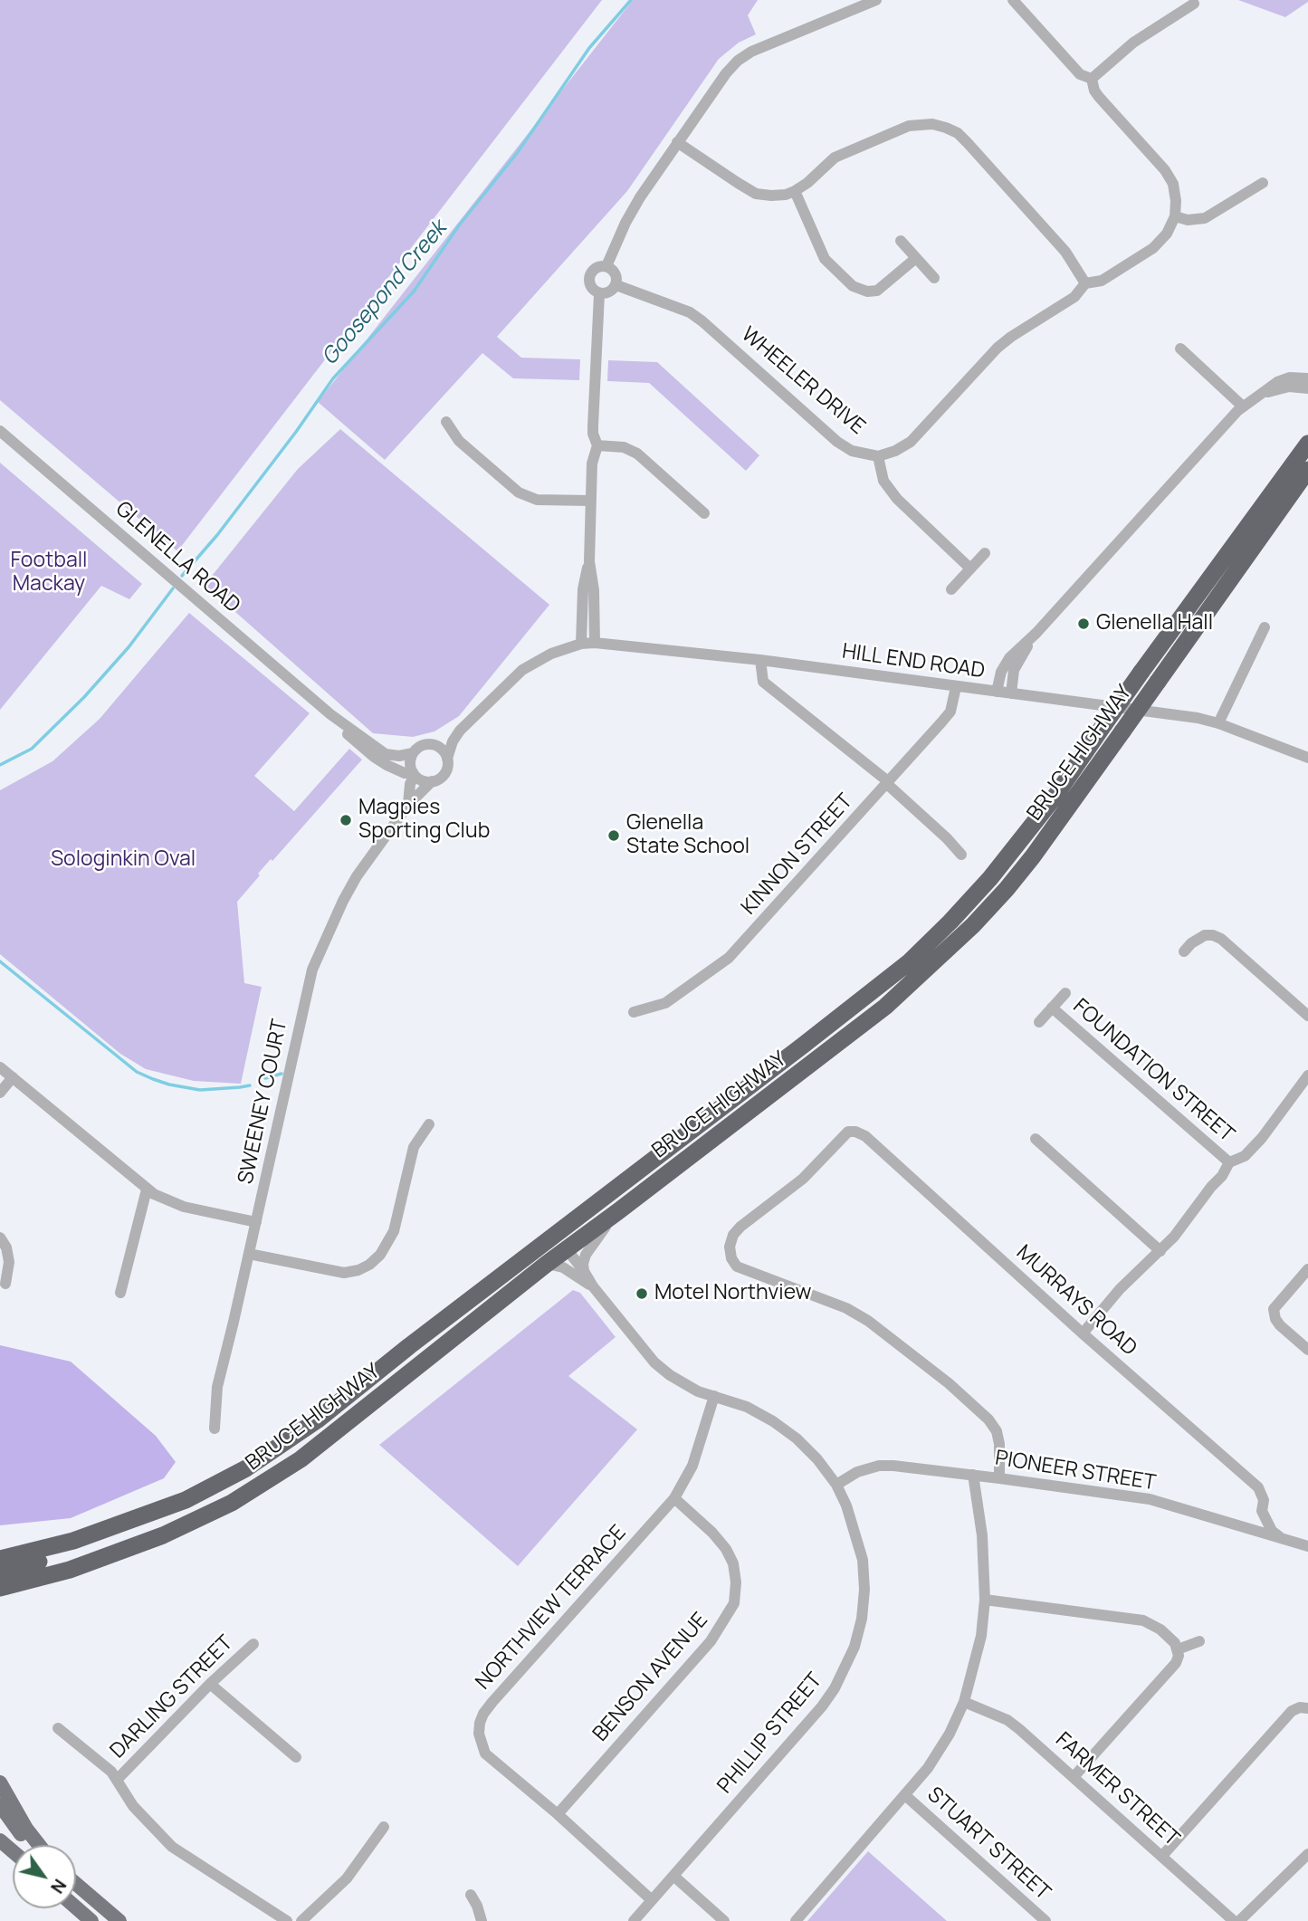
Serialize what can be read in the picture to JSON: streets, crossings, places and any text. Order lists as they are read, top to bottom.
{
  "streets": {
    "highway": ["BRUCE HIGHWAY"],
    "street": [
      "WHEELER DRIVE",
      "GLENELLA ROAD",
      "HILL END ROAD",
      "KINNON STREET",
      "FOUNDATION STREET",
      "SWEENEY COURT",
      "MURRAYS ROAD",
      "PIONEER STREET",
      "NORTHVIEW TERRACE",
      "BENSON AVENUE",
      "DARLING STREET",
      "PHILLIP STREET",
      "FARMER STREET",
      "STUART STREET"
    ]
  },
  "crossings": [
    ["GLENELLA ROAD", "HILL END ROAD"],
    ["GLENELLA ROAD", "SWEENEY COURT"],
    ["HILL END ROAD", "KINNON STREET"],
    ["HILL END ROAD", "SWEENEY COURT"],
    ["MURRAYS ROAD", "PIONEER STREET"],
    ["PIONEER STREET", "PHILLIP STREET"],
    ["NORTHVIEW TERRACE", "BENSON AVENUE"],
    ["NORTHVIEW TERRACE", "PHILLIP STREET"]
  ],
  "water": ["Goosepond Creek"],
  "parks": ["Football Mackay", "Sologinkin Oval"],
  "places": [
    "Glenella Hall",
    "Magpies Sporting Club",
    "Glenella State School",
    "Motel Northview"
  ],
  "north": "bottom right"
}
